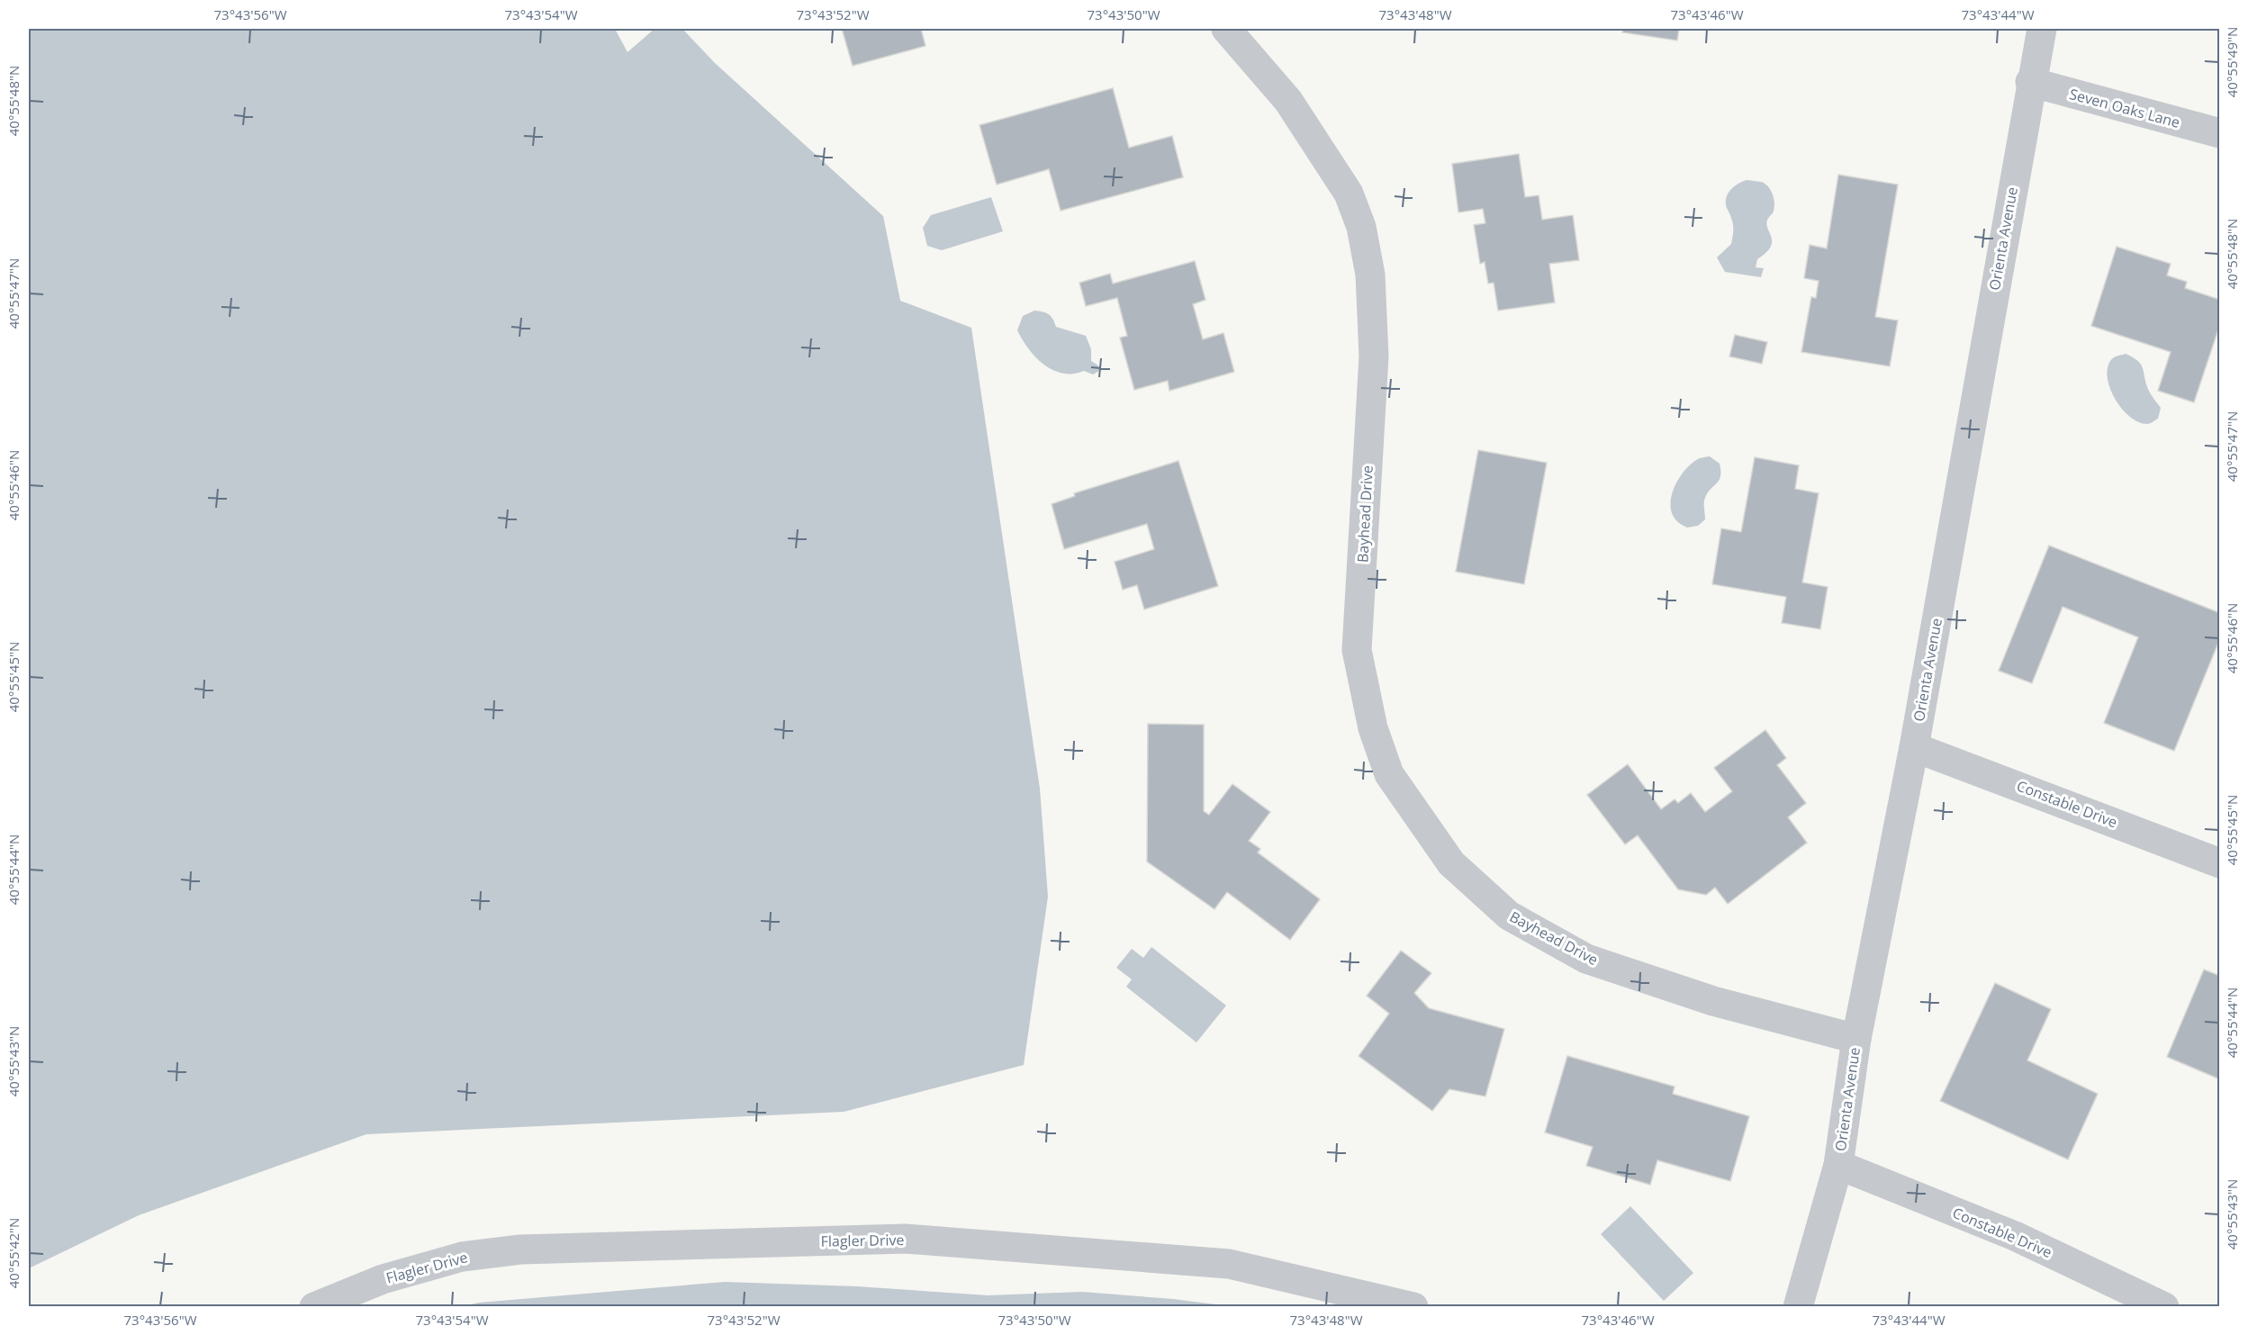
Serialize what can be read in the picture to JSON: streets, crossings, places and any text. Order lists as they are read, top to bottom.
{
  "streets": {
    "street": [
      "Seven Oaks Lane",
      "Orienta Avenue",
      "Bayhead Drive",
      "Constable Drive",
      "Flagler Drive"
    ]
  },
  "crossings": [
    ["Seven Oaks Lane", "Orienta Avenue"],
    ["Orienta Avenue", "Bayhead Drive"],
    ["Orienta Avenue", "Constable Drive"]
  ],
  "coordinates": [
    "73°43'56\"W",
    "73°43'54\"W",
    "73°43'52\"W",
    "73°43'50\"W",
    "73°43'48\"W",
    "73°43'46\"W",
    "73°43'44\"W",
    "40°55'49\"N",
    "40°55'48\"N",
    "40°55'47\"N",
    "40°55'46\"N",
    "40°55'45\"N",
    "40°55'44\"N",
    "40°55'43\"N",
    "40°55'42\"N"
  ]
}
